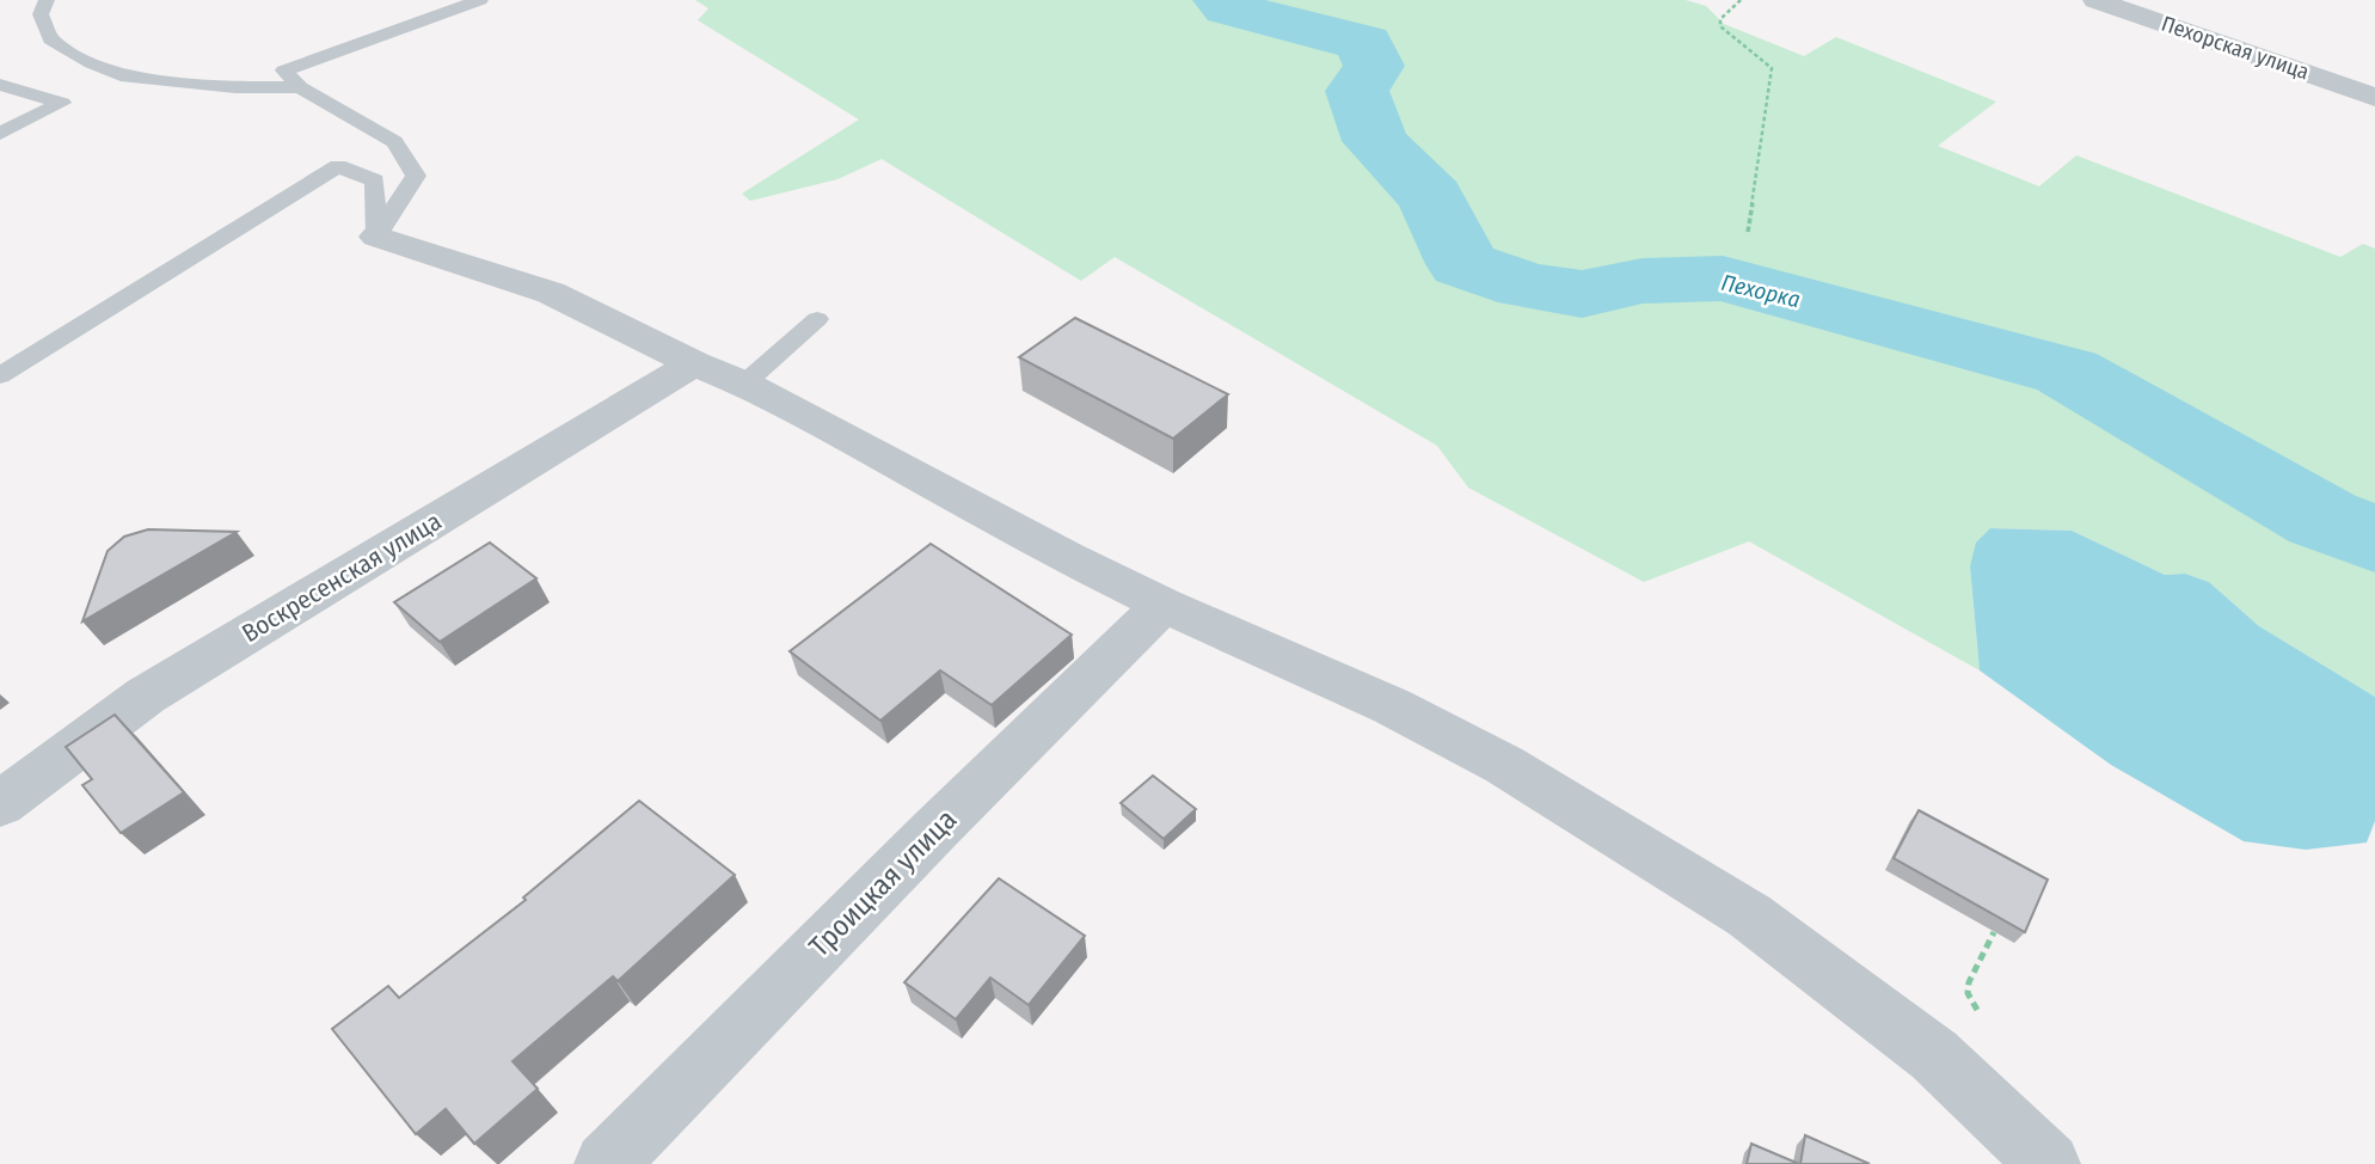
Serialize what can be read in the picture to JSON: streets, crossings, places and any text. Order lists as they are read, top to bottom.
{
  "streets": {
    "street": ["Пехорская улица", "Воскресенская улица", "Троицкая улица"]
  },
  "water": ["Пехорка"]
}
